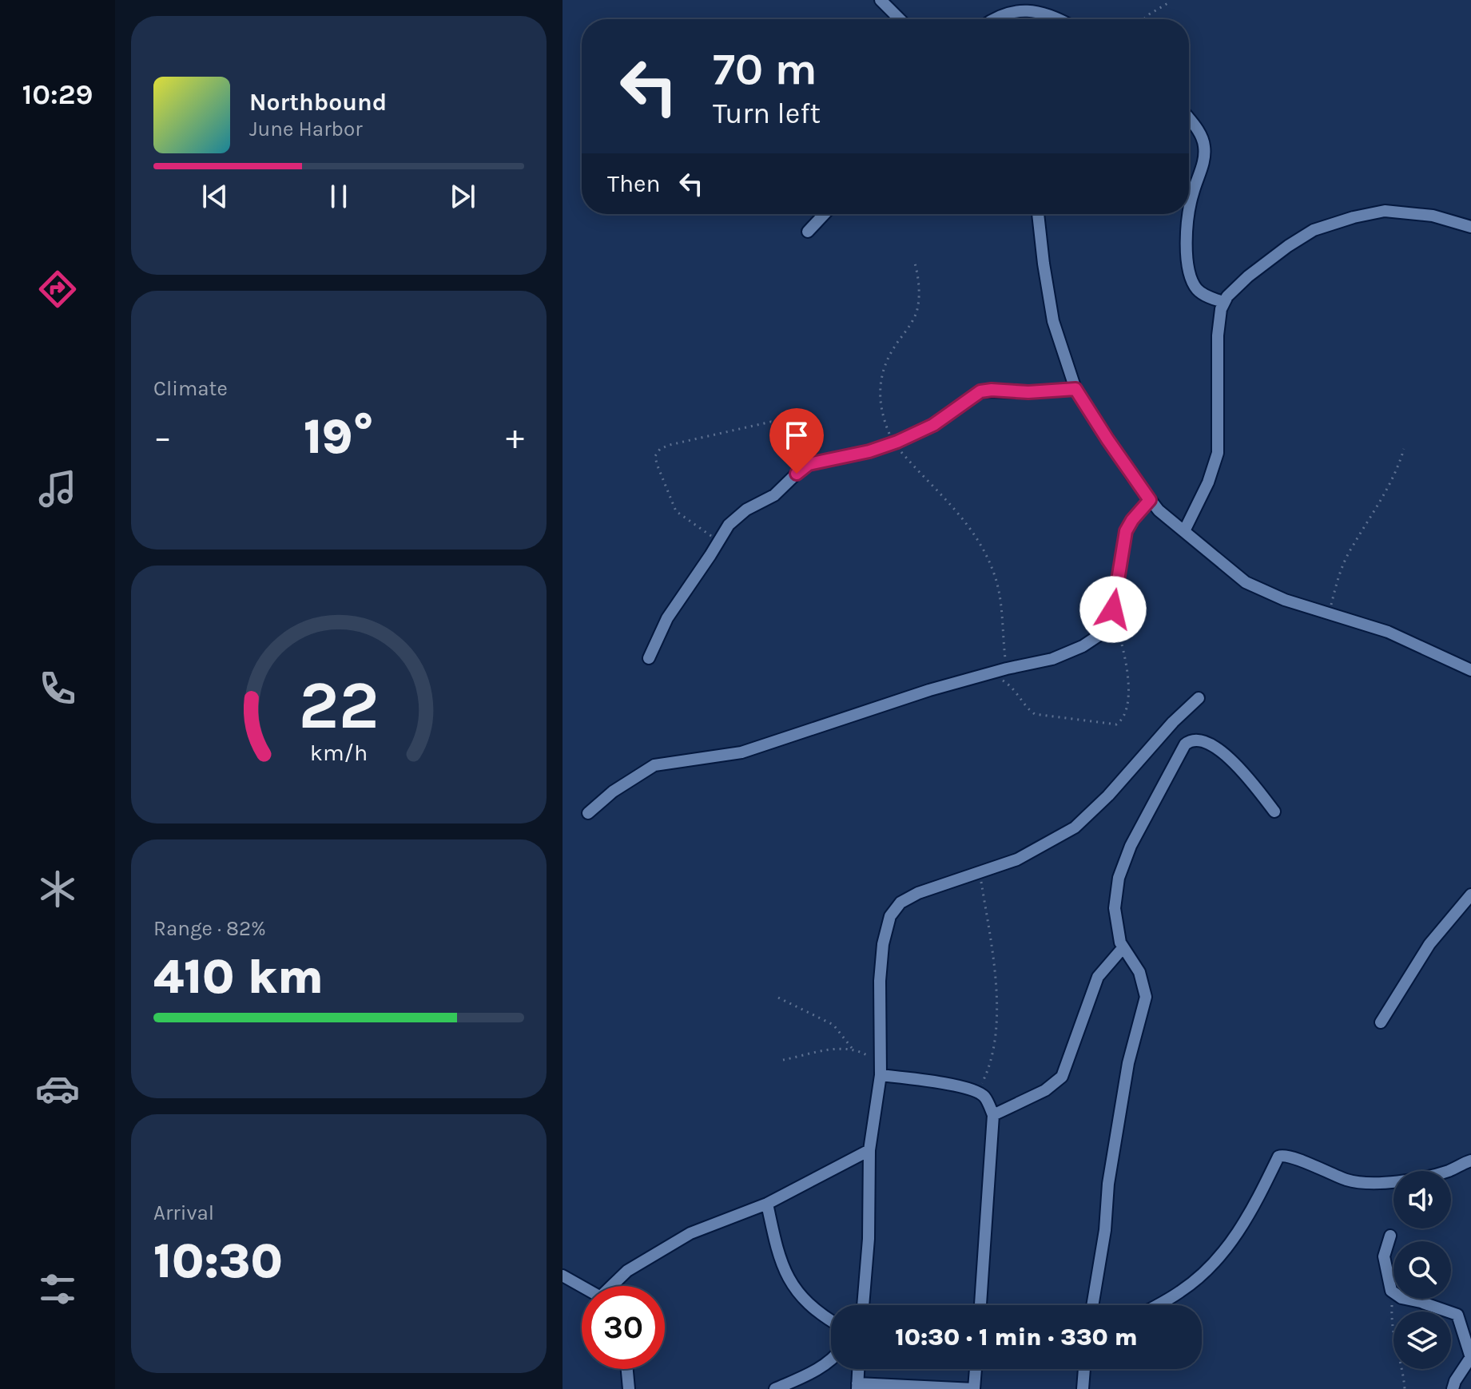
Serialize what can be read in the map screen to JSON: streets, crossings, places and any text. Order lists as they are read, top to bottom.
{
  "page": {
    "tabs": "10:29",
    "turn": ["70 m", "Turn left"],
    "song": ["Northbound", "June Harbor"],
    "then": "Then",
    "tile": [
      "Climate",
      ["Range · 82%", "410 km"],
      ["Arrival", "10:30"]
    ],
    "heat": ["−", "19°", "+"],
    "limit": "30",
    "trip": "10:30 · 1 min · 330 m",
    "gauge": ["22", "km/h"]
  }
}
